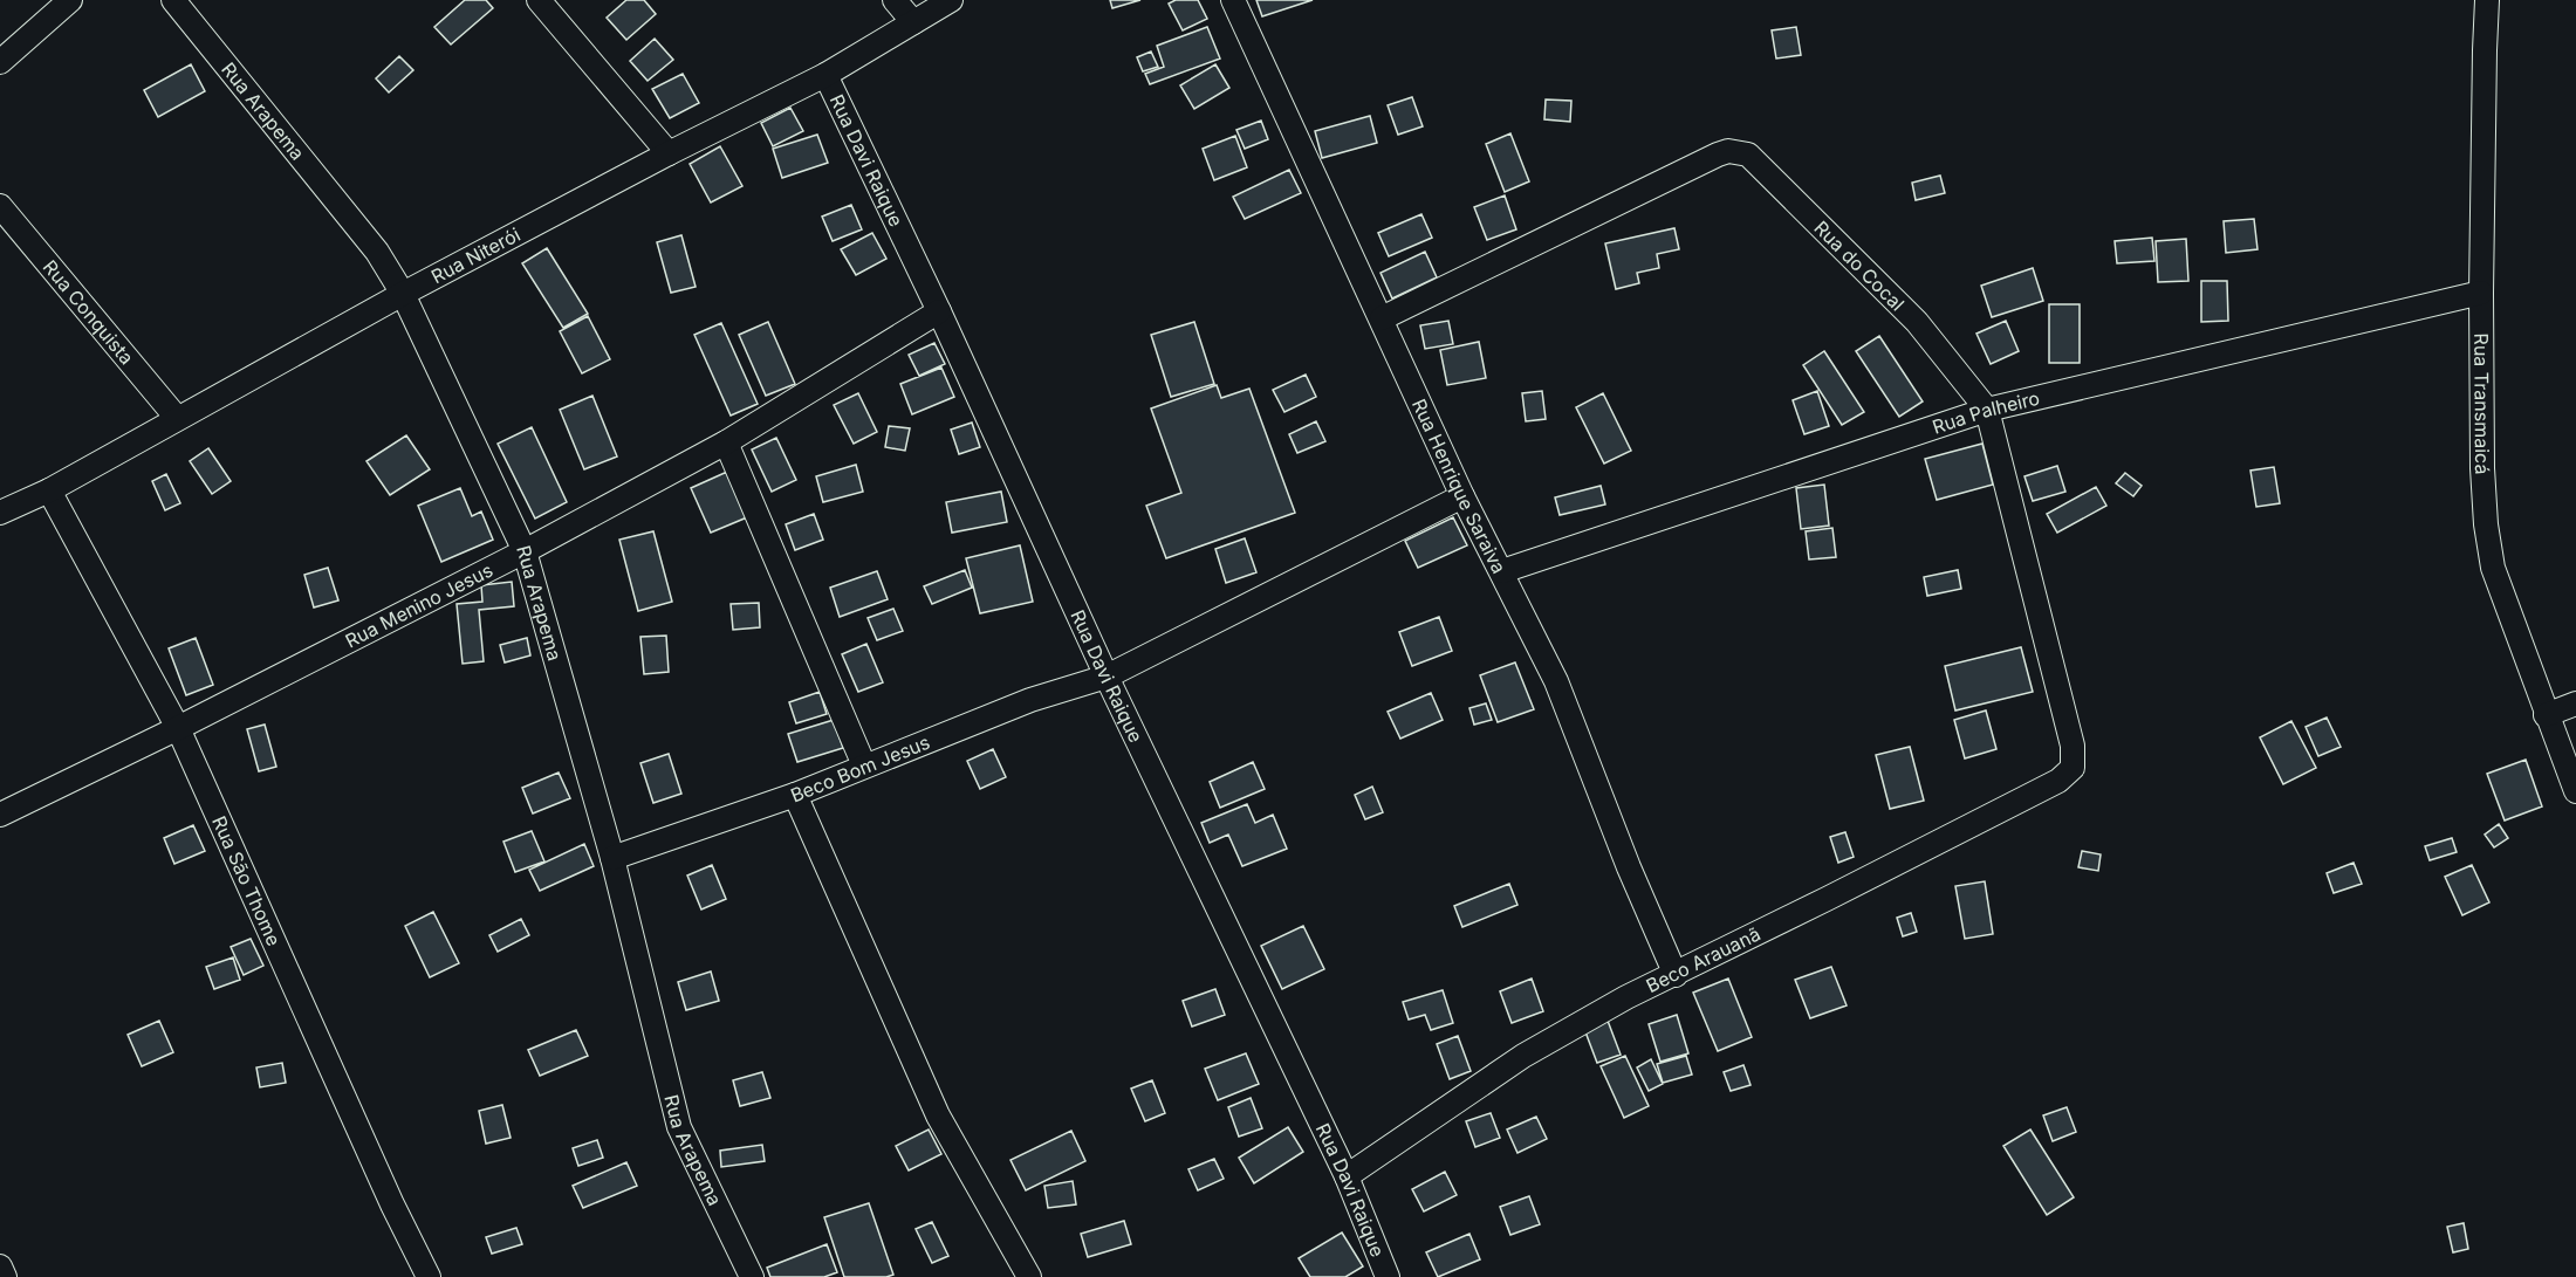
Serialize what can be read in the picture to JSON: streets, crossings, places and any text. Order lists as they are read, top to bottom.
{
  "streets": {
    "street": [
      "Rua Arapema",
      "Rua Davi Raique",
      "Rua Niterói",
      "Rua do Cocal",
      "Rua Conquista",
      "Rua Transmaicá",
      "Rua Palheiro",
      "Rua Henrique Saraiva",
      "Rua Menino Jesus",
      "Beco Bom Jesus",
      "Rua São Thome",
      "Beco Arauanã"
    ]
  },
  "crossings": [
    ["Rua Arapema", "Rua Niterói"],
    ["Rua Arapema", "Rua Menino Jesus"],
    ["Rua Arapema", "Beco Bom Jesus"],
    ["Rua Davi Raique", "Rua Niterói"],
    ["Rua Davi Raique", "Rua Menino Jesus"],
    ["Rua Davi Raique", "Beco Bom Jesus"],
    ["Rua Davi Raique", "Beco Arauanã"],
    ["Rua Niterói", "Rua Conquista"],
    ["Rua Niterói", "Rua São Thome"],
    ["Rua do Cocal", "Rua Palheiro"],
    ["Rua do Cocal", "Rua Henrique Saraiva"],
    ["Rua do Cocal", "Beco Arauanã"],
    ["Rua Transmaicá", "Rua Palheiro"],
    ["Rua Palheiro", "Rua Henrique Saraiva"],
    ["Rua Henrique Saraiva", "Beco Bom Jesus"],
    ["Rua Henrique Saraiva", "Beco Arauanã"],
    ["Rua Menino Jesus", "Rua São Thome"]
  ]
}
